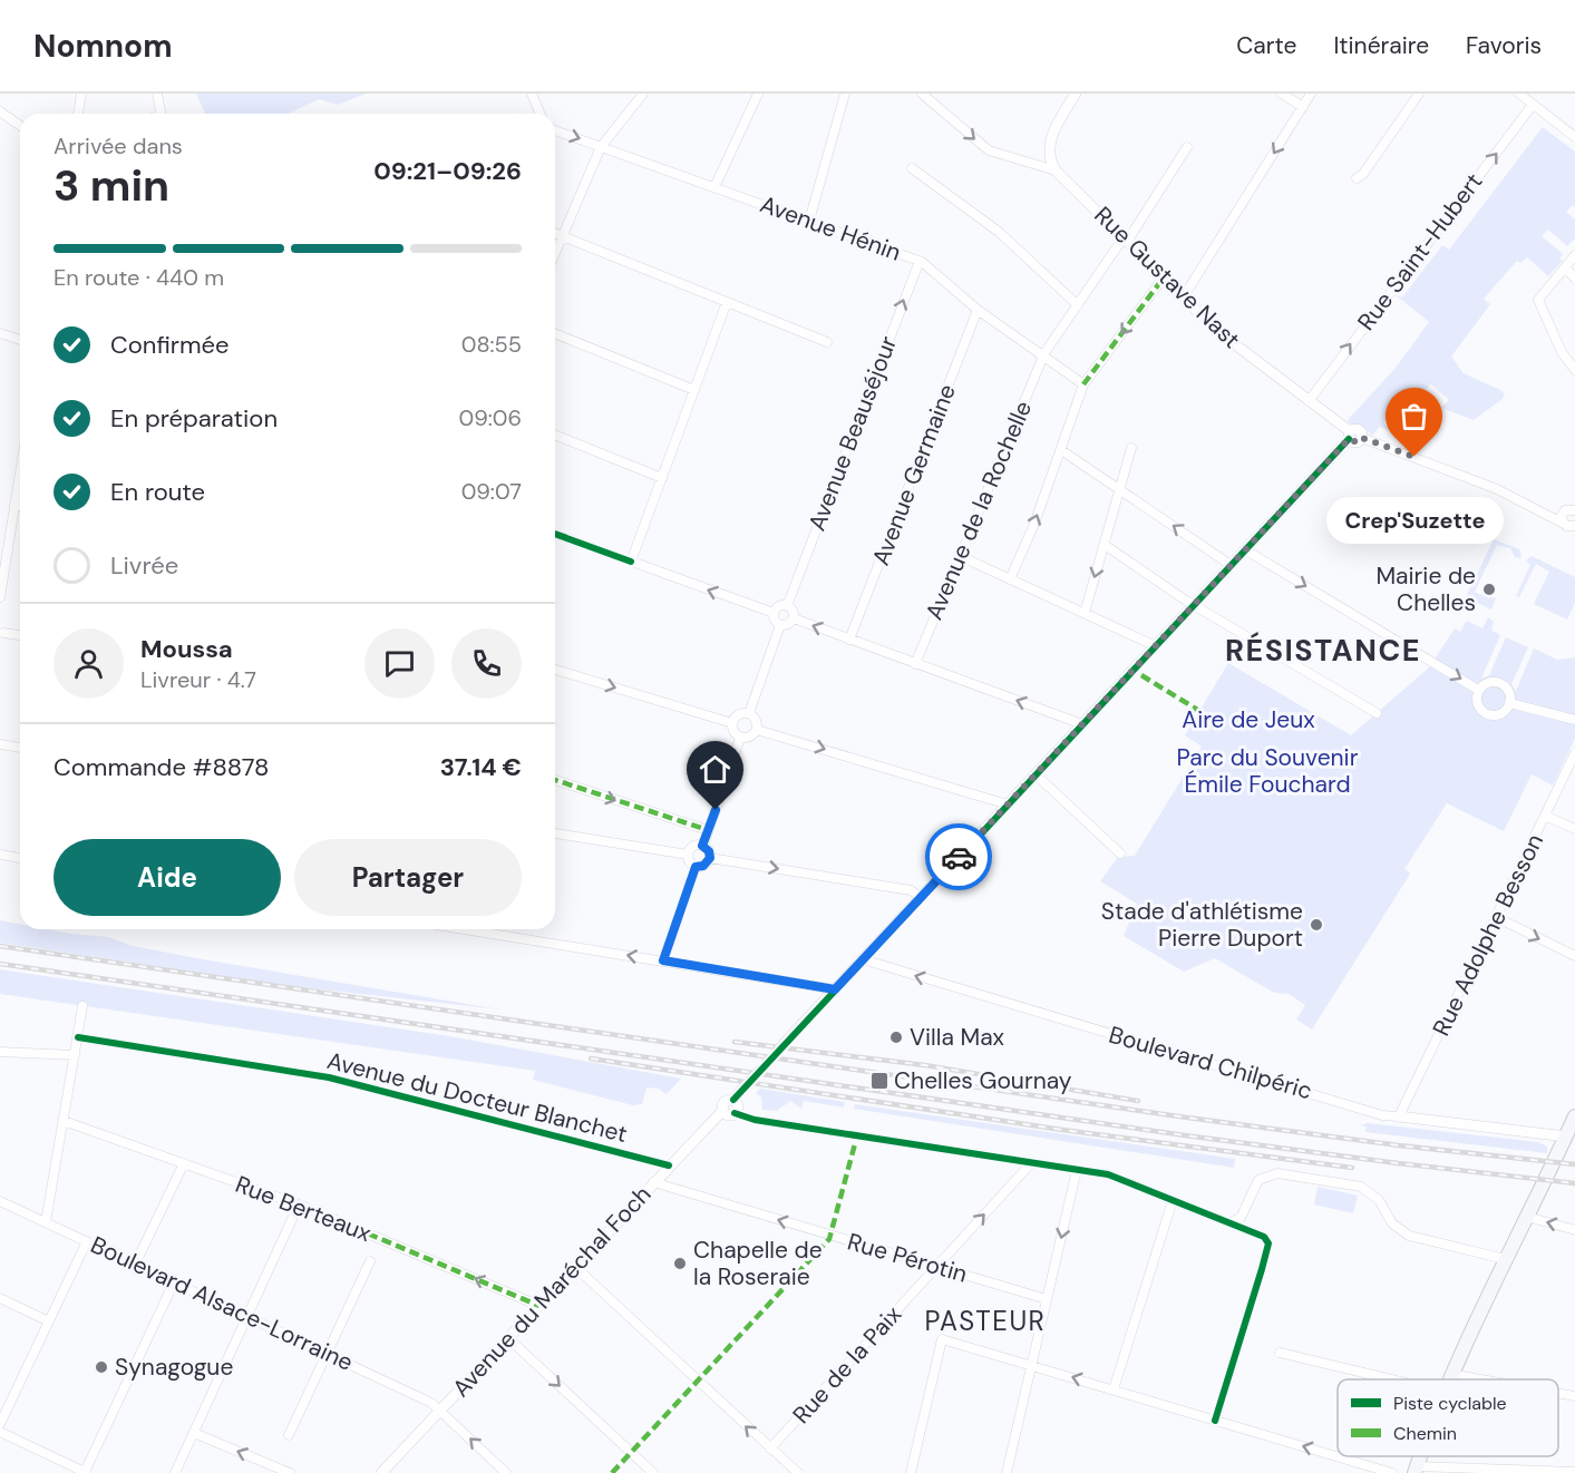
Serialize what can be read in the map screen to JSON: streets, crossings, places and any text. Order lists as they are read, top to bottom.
{
  "streets": {
    "street": [
      "Avenue Hénin",
      "Rue Saint-Hubert",
      "Rue Gustave Nast",
      "Avenue Beauséjour",
      "Avenue Germaine",
      "Avenue de la Rochelle",
      "Rue Adolphe Besson",
      "Boulevard Chilpéric",
      "Avenue du Docteur Blanchet",
      "Rue Berteaux",
      "Rue Pérotin",
      "Avenue du Maréchal Foch",
      "Boulevard Alsace-Lorraine",
      "Rue de la Paix"
    ]
  },
  "crossings": [
    ["Avenue Hénin", "Avenue Beauséjour"],
    ["Avenue Hénin", "Avenue Germaine"],
    ["Avenue Hénin", "Avenue de la Rochelle"],
    ["Rue Saint-Hubert", "Rue Gustave Nast"],
    ["Rue Gustave Nast", "Avenue de la Rochelle"],
    ["Rue Adolphe Besson", "Boulevard Chilpéric"],
    ["Avenue du Docteur Blanchet", "Avenue du Maréchal Foch"],
    ["Rue Berteaux", "Avenue du Maréchal Foch"],
    ["Rue Pérotin", "Avenue du Maréchal Foch"],
    ["Rue Pérotin", "Rue de la Paix"],
    ["Avenue du Maréchal Foch", "Boulevard Alsace-Lorraine"]
  ],
  "one_way": [
    "Rue Saint-Hubert",
    "Avenue Beauséjour",
    "Boulevard Chilpéric",
    "Rue Berteaux",
    "Rue Pérotin",
    "Rue de la Paix"
  ],
  "districts": ["RÉSISTANCE", "PASTEUR"],
  "parks": ["Aire de Jeux", "Parc du Souvenir Émile Fouchard"],
  "places": {
    "other": [
      "Crep'Suzette",
      "Mairie de Chelles",
      "Stade d'athlétisme Pierre Duport",
      "Villa Max",
      "Chapelle de la Roseraie",
      "Synagogue"
    ],
    "transit": ["Chelles Gournay"]
  },
  "legend": ["Piste cyclable", "Chemin"],
  "page": {
    "header": "Nomnom",
    "nav": ["Carte", "Itinéraire", "Favoris"],
    "heading": ["3 min", "Arrivée dans", "09:21–09:26"],
    "panel": [
      "Moussa",
      "Livreur · 4.7",
      "Commande #8878",
      "37.14 €"
    ],
    "bar": "En route · 440 m",
    "list": [
      ["Confirmée", "08:55"],
      ["En préparation", "09:06"],
      ["En route", "09:07"],
      "Livrée"
    ],
    "bubble": "Crep'Suzette",
    "buttons": ["Aide", "Partager"]
  }
}
